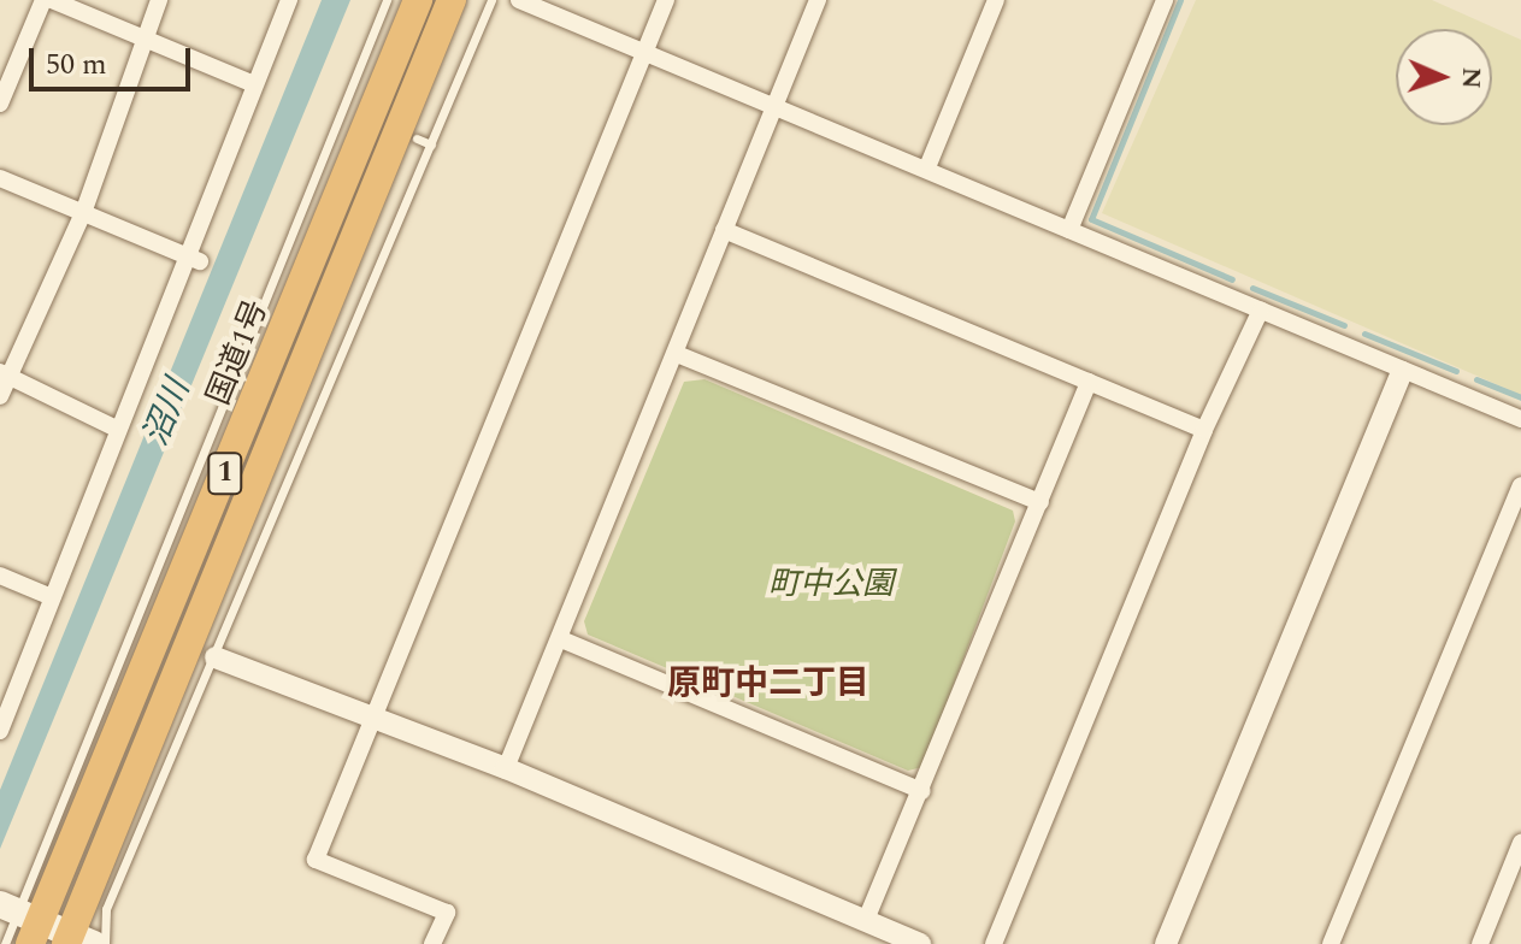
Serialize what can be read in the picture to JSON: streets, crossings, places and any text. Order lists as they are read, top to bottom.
{
  "streets": {
    "highway": ["国道1号", "1"]
  },
  "districts": ["原町中二丁目"],
  "water": ["沼川"],
  "parks": ["町中公園"],
  "scale_bar": "50 m",
  "north": "right"
}
